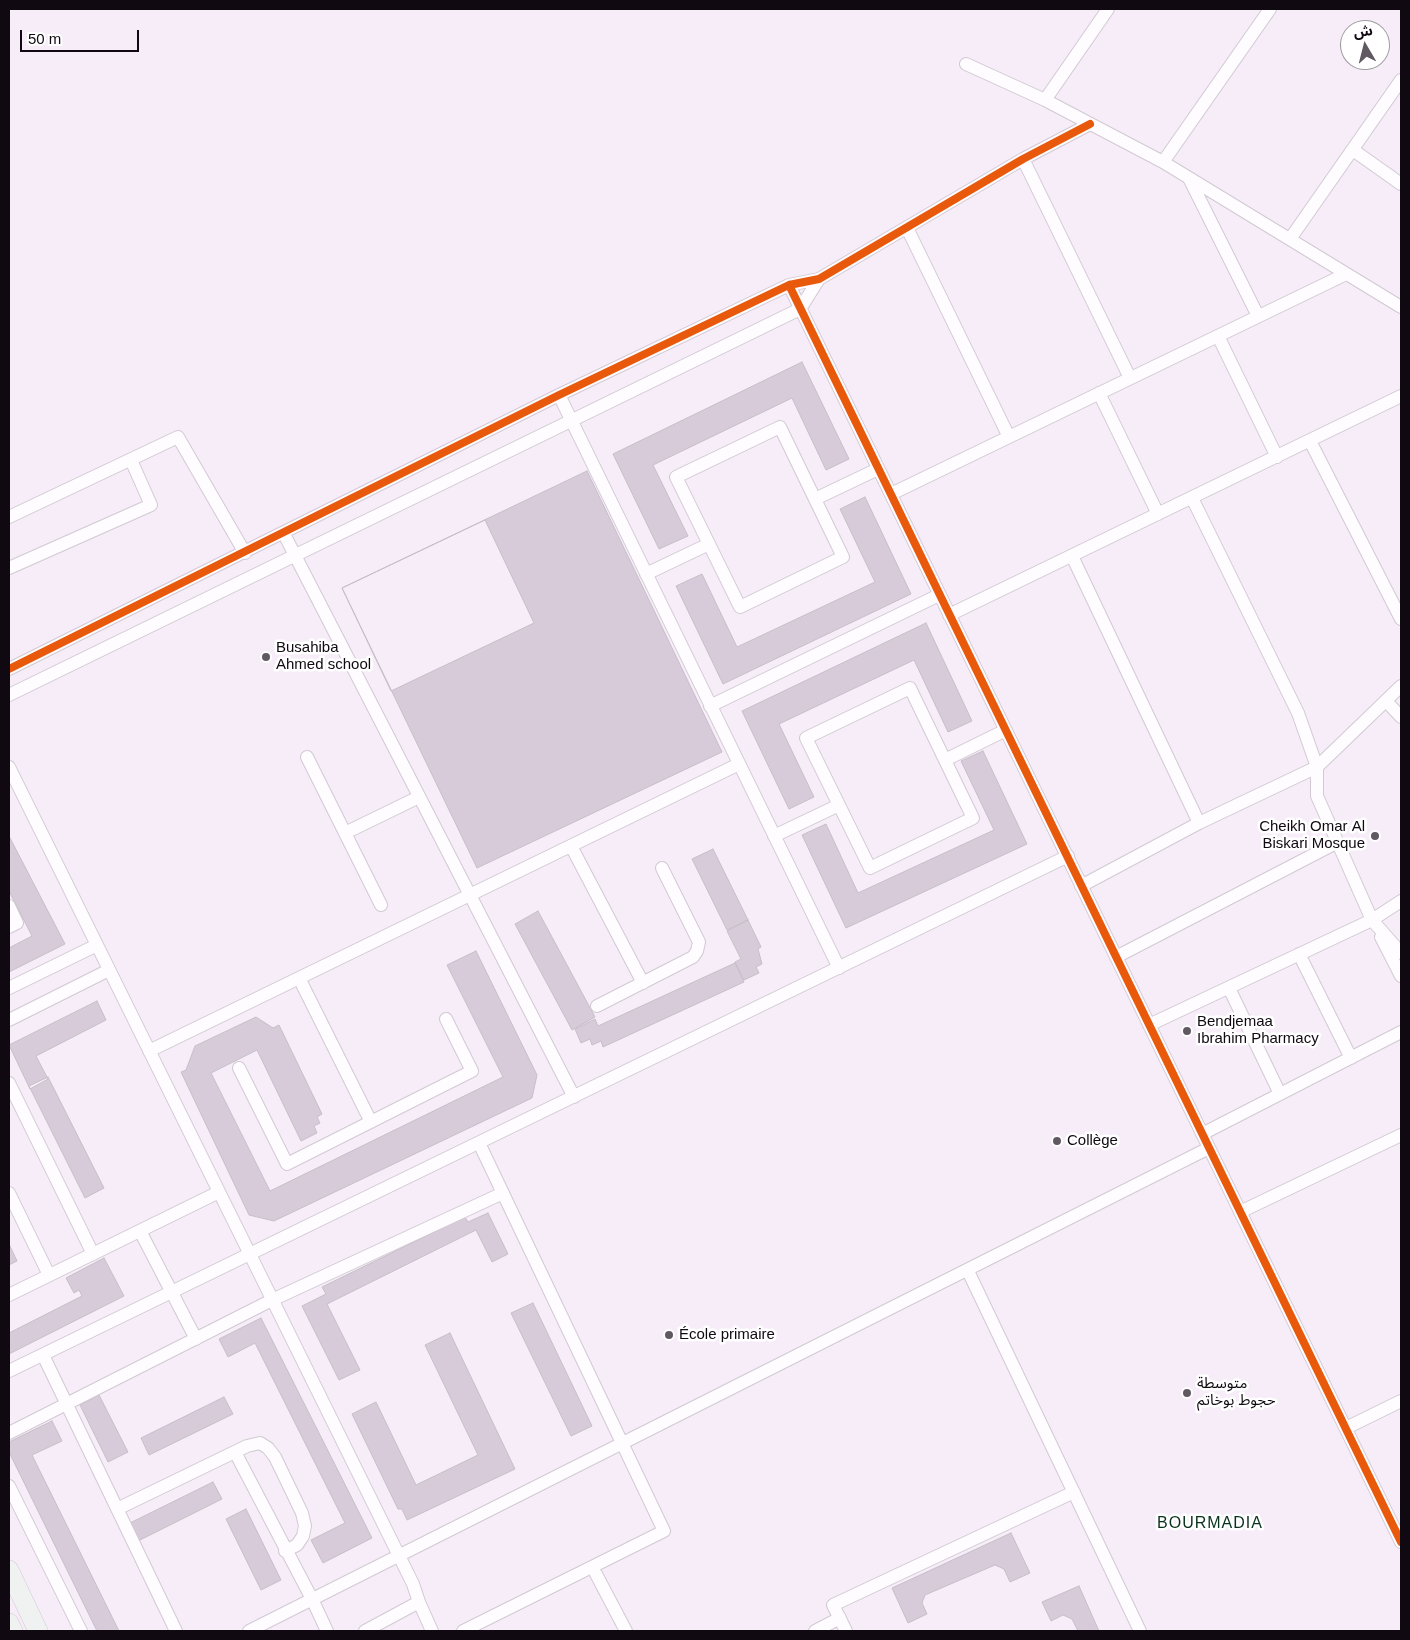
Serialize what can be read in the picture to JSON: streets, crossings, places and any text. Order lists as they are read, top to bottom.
{
  "districts": ["BOURMADIA"],
  "places": [
    "Busahiba Ahmed school",
    "Cheikh Omar Al Biskari Mosque",
    "Bendjemaa Ibrahim Pharmacy",
    "Collège",
    "École primaire",
    "متوسطة حجوط بوخاتم"
  ],
  "scale_bar": "50 m",
  "north": "top"
}
